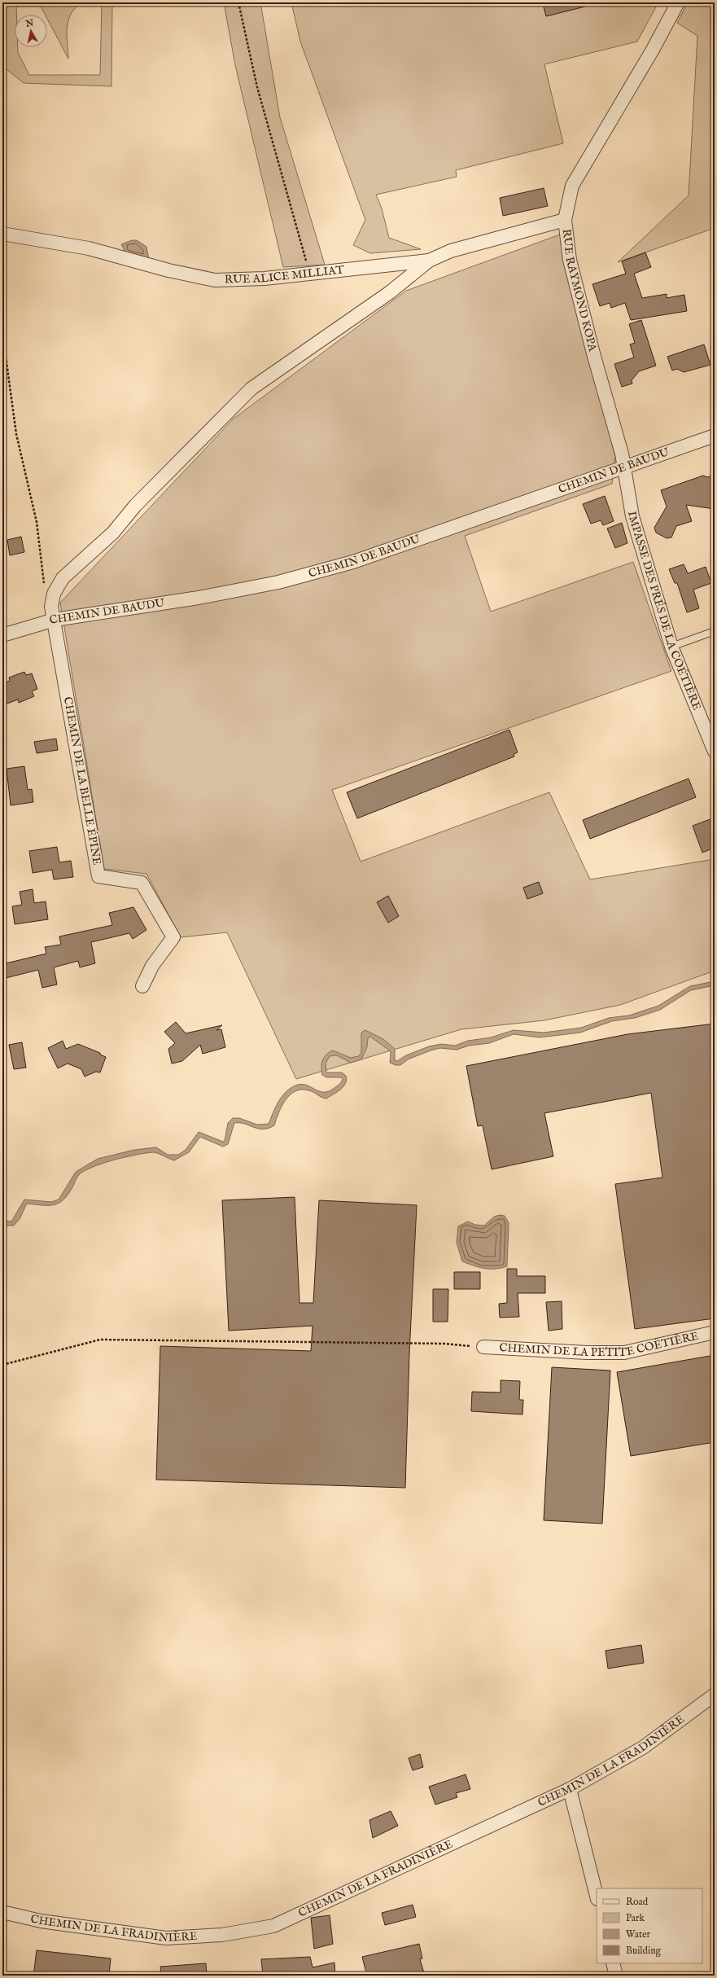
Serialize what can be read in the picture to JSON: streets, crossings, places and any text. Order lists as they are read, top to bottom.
{
  "streets": {
    "street": [
      "RUE ALICE MILLIAT",
      "RUE RAYMOND KOPA",
      "CHEMIN DE BAUDU",
      "IMPASSE DES PRÉS DE LA COÉTIÈRE",
      "CHEMIN DE LA BELLE ÉPINE",
      "CHEMIN DE LA PETITE COËTIÈRE",
      "CHEMIN DE LA FRADINIÈRE"
    ]
  },
  "crossings": [
    ["RUE ALICE MILLIAT", "RUE RAYMOND KOPA"],
    ["RUE RAYMOND KOPA", "CHEMIN DE BAUDU"],
    ["RUE RAYMOND KOPA", "IMPASSE DES PRÉS DE LA COÉTIÈRE"],
    ["CHEMIN DE BAUDU", "IMPASSE DES PRÉS DE LA COÉTIÈRE"],
    ["CHEMIN DE BAUDU", "CHEMIN DE LA BELLE ÉPINE"]
  ],
  "legend": [
    "Road",
    "Park",
    "Water",
    "Building"
  ],
  "north": "top"
}
